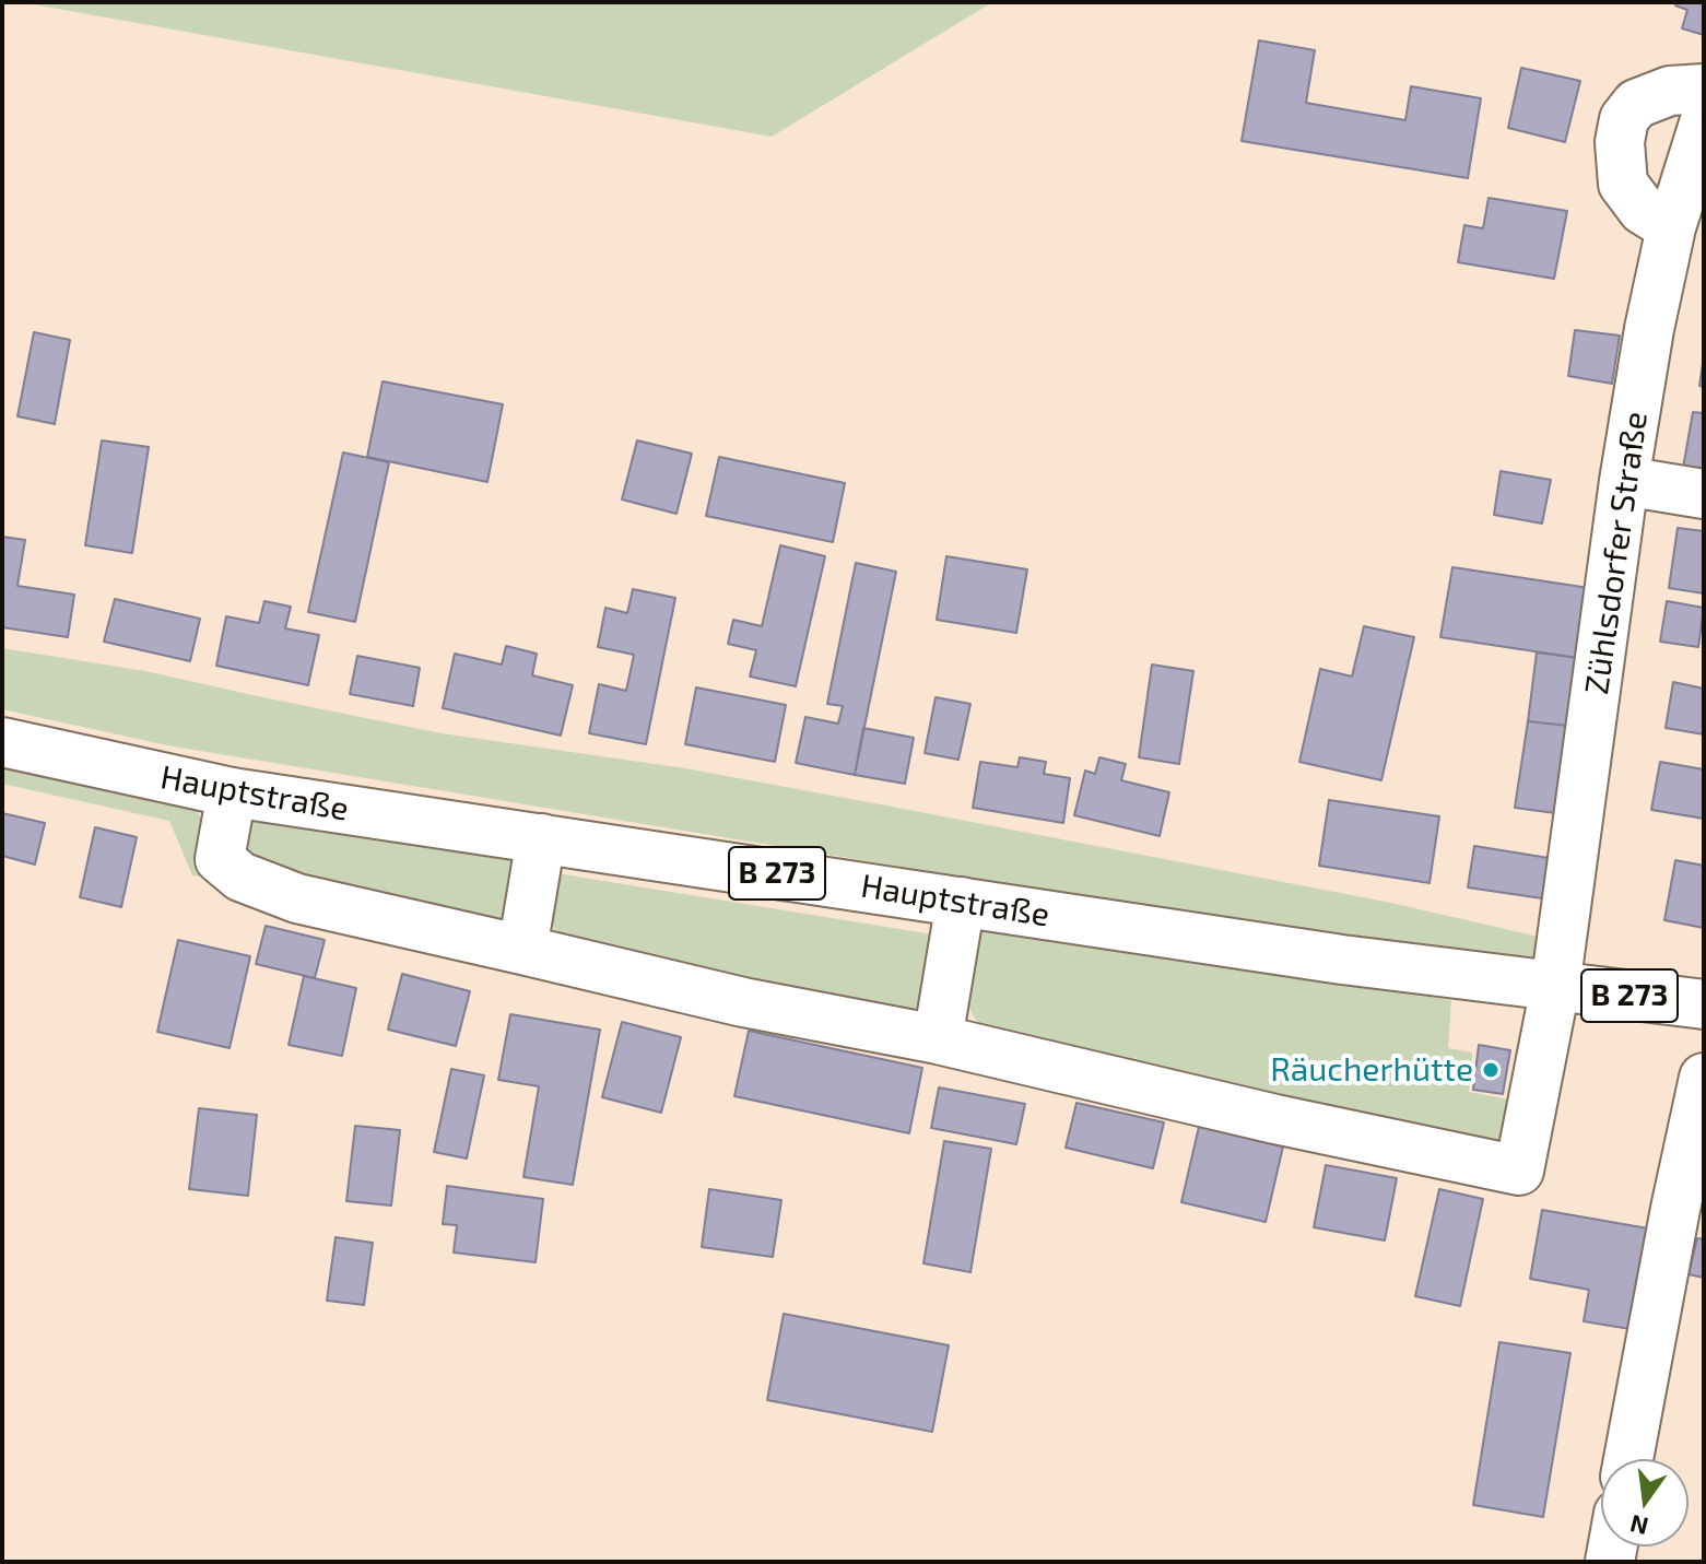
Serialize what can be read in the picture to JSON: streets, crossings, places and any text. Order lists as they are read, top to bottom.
{
  "streets": {
    "main road": ["Zühlsdorfer Straße", "Hauptstraße", "B 273"]
  },
  "crossings": [
    ["Zühlsdorfer Straße", "Hauptstraße"]
  ],
  "places": ["Räucherhütte"],
  "north": "bottom"
}
